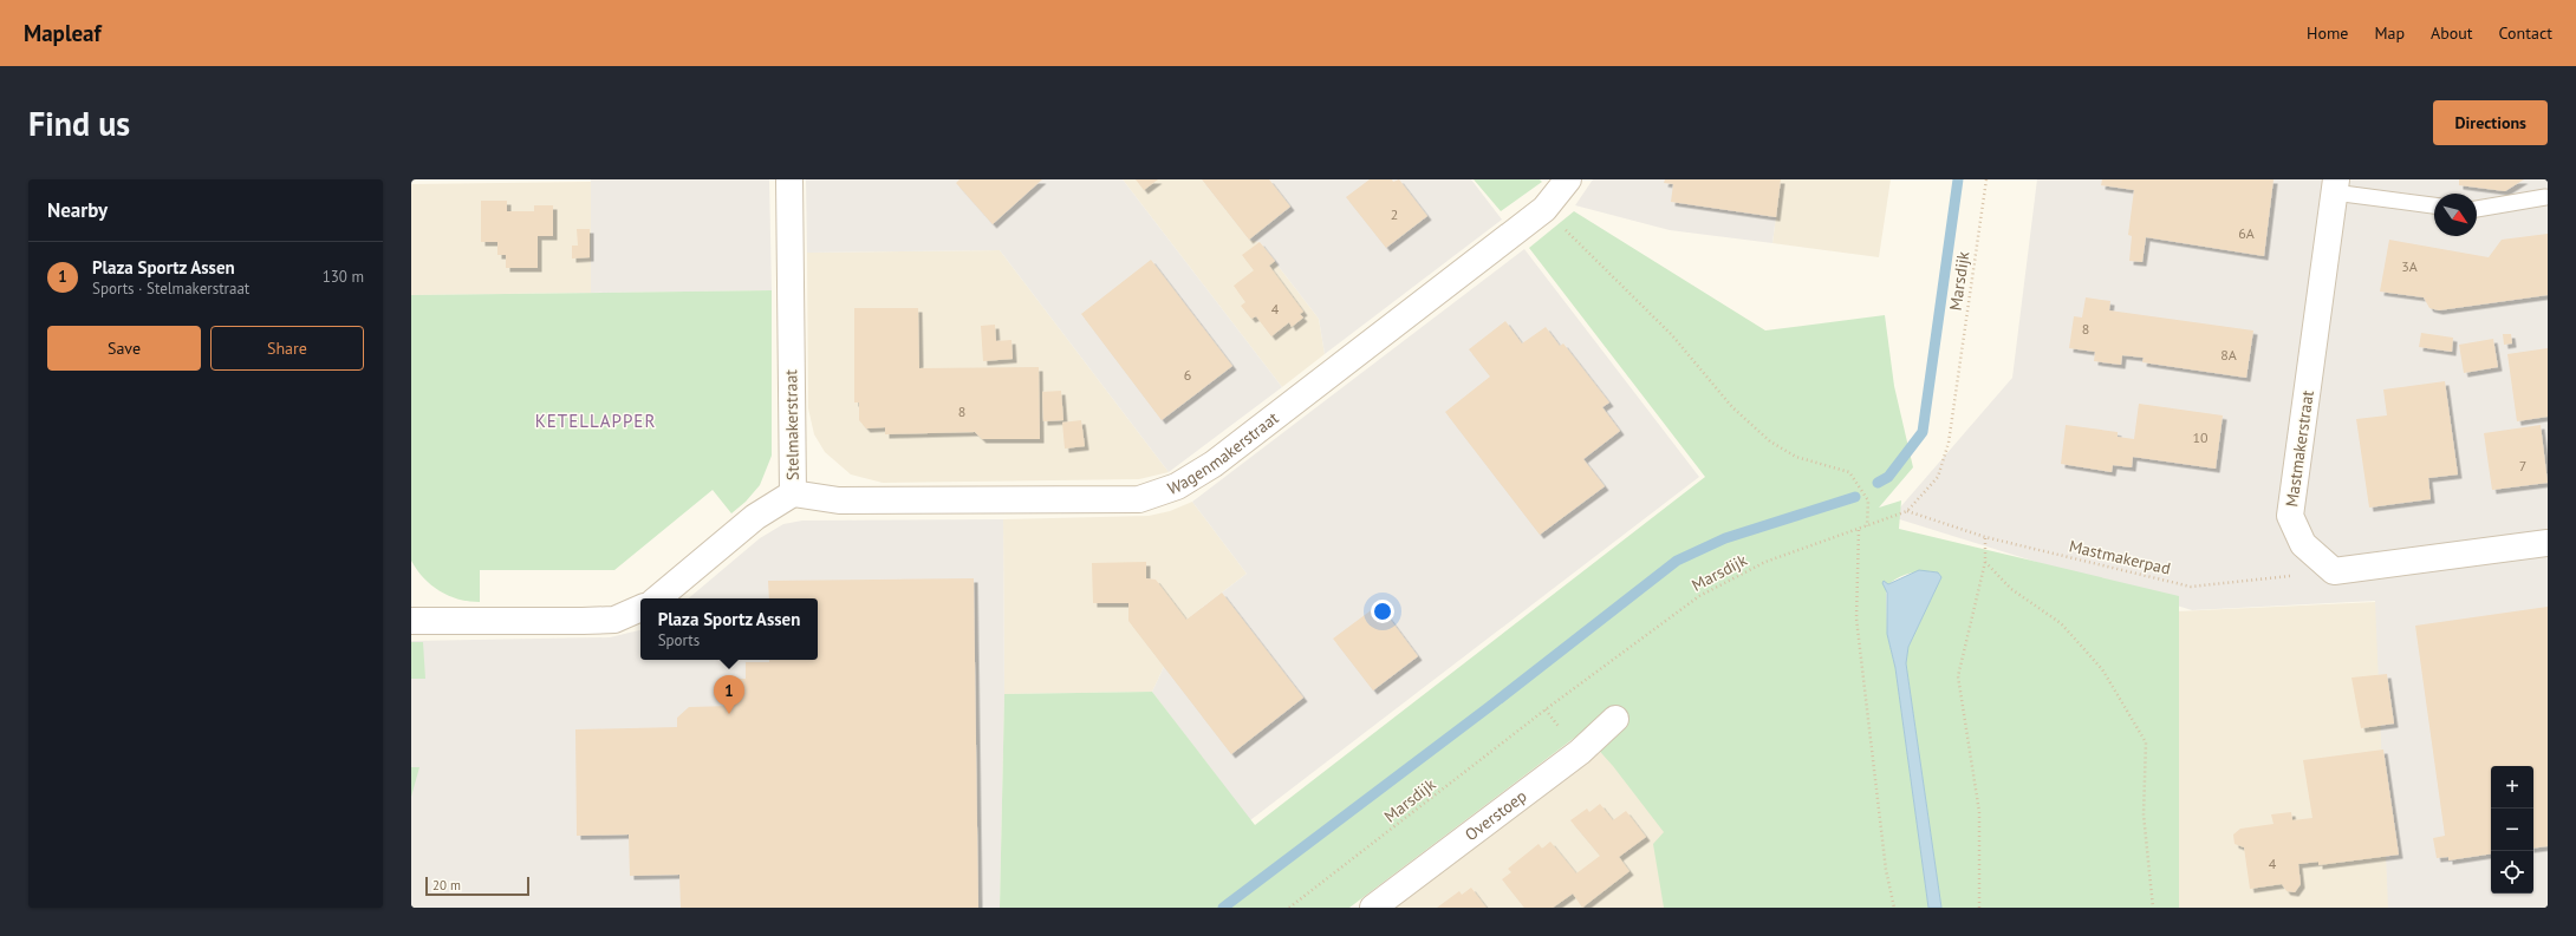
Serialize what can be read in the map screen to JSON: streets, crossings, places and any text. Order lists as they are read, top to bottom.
{
  "streets": {
    "street": [
      "Stelmakerstraat",
      "Mastmakerstraat",
      "Wagenmakerstraat",
      "Overstoep"
    ],
    "path": ["Marsdijk", "Mastmakerpad"]
  },
  "crossings": [
    ["Marsdijk", "Mastmakerpad"],
    ["Stelmakerstraat", "Wagenmakerstraat"],
    ["Mastmakerstraat", "Mastmakerpad"]
  ],
  "districts": ["KETELLAPPER"],
  "house_numbers": [
    "2",
    "6A",
    "3A",
    "4",
    "8",
    "8A",
    "6",
    "8",
    "10",
    "7",
    "4"
  ],
  "scale_bar": "20 m",
  "north": "bottom right",
  "page": {
    "header": "Mapleaf",
    "nav": [
      "Home",
      "Map",
      "About",
      "Contact"
    ],
    "buttons": [
      "Directions",
      ["Save", "Share"]
    ],
    "title": "Find us",
    "heading": "Nearby",
    "list": [
      {
        "mark": "1",
        "name": "Plaza Sportz Assen",
        "note": "Sports · Stelmakerstraat",
        "value": "130 m"
      }
    ],
    "popup": ["Plaza Sportz Assen", "Sports"],
    "pins": "1",
    "map_buttons": ["+", "−"],
    "scale": "20 m"
  }
}
